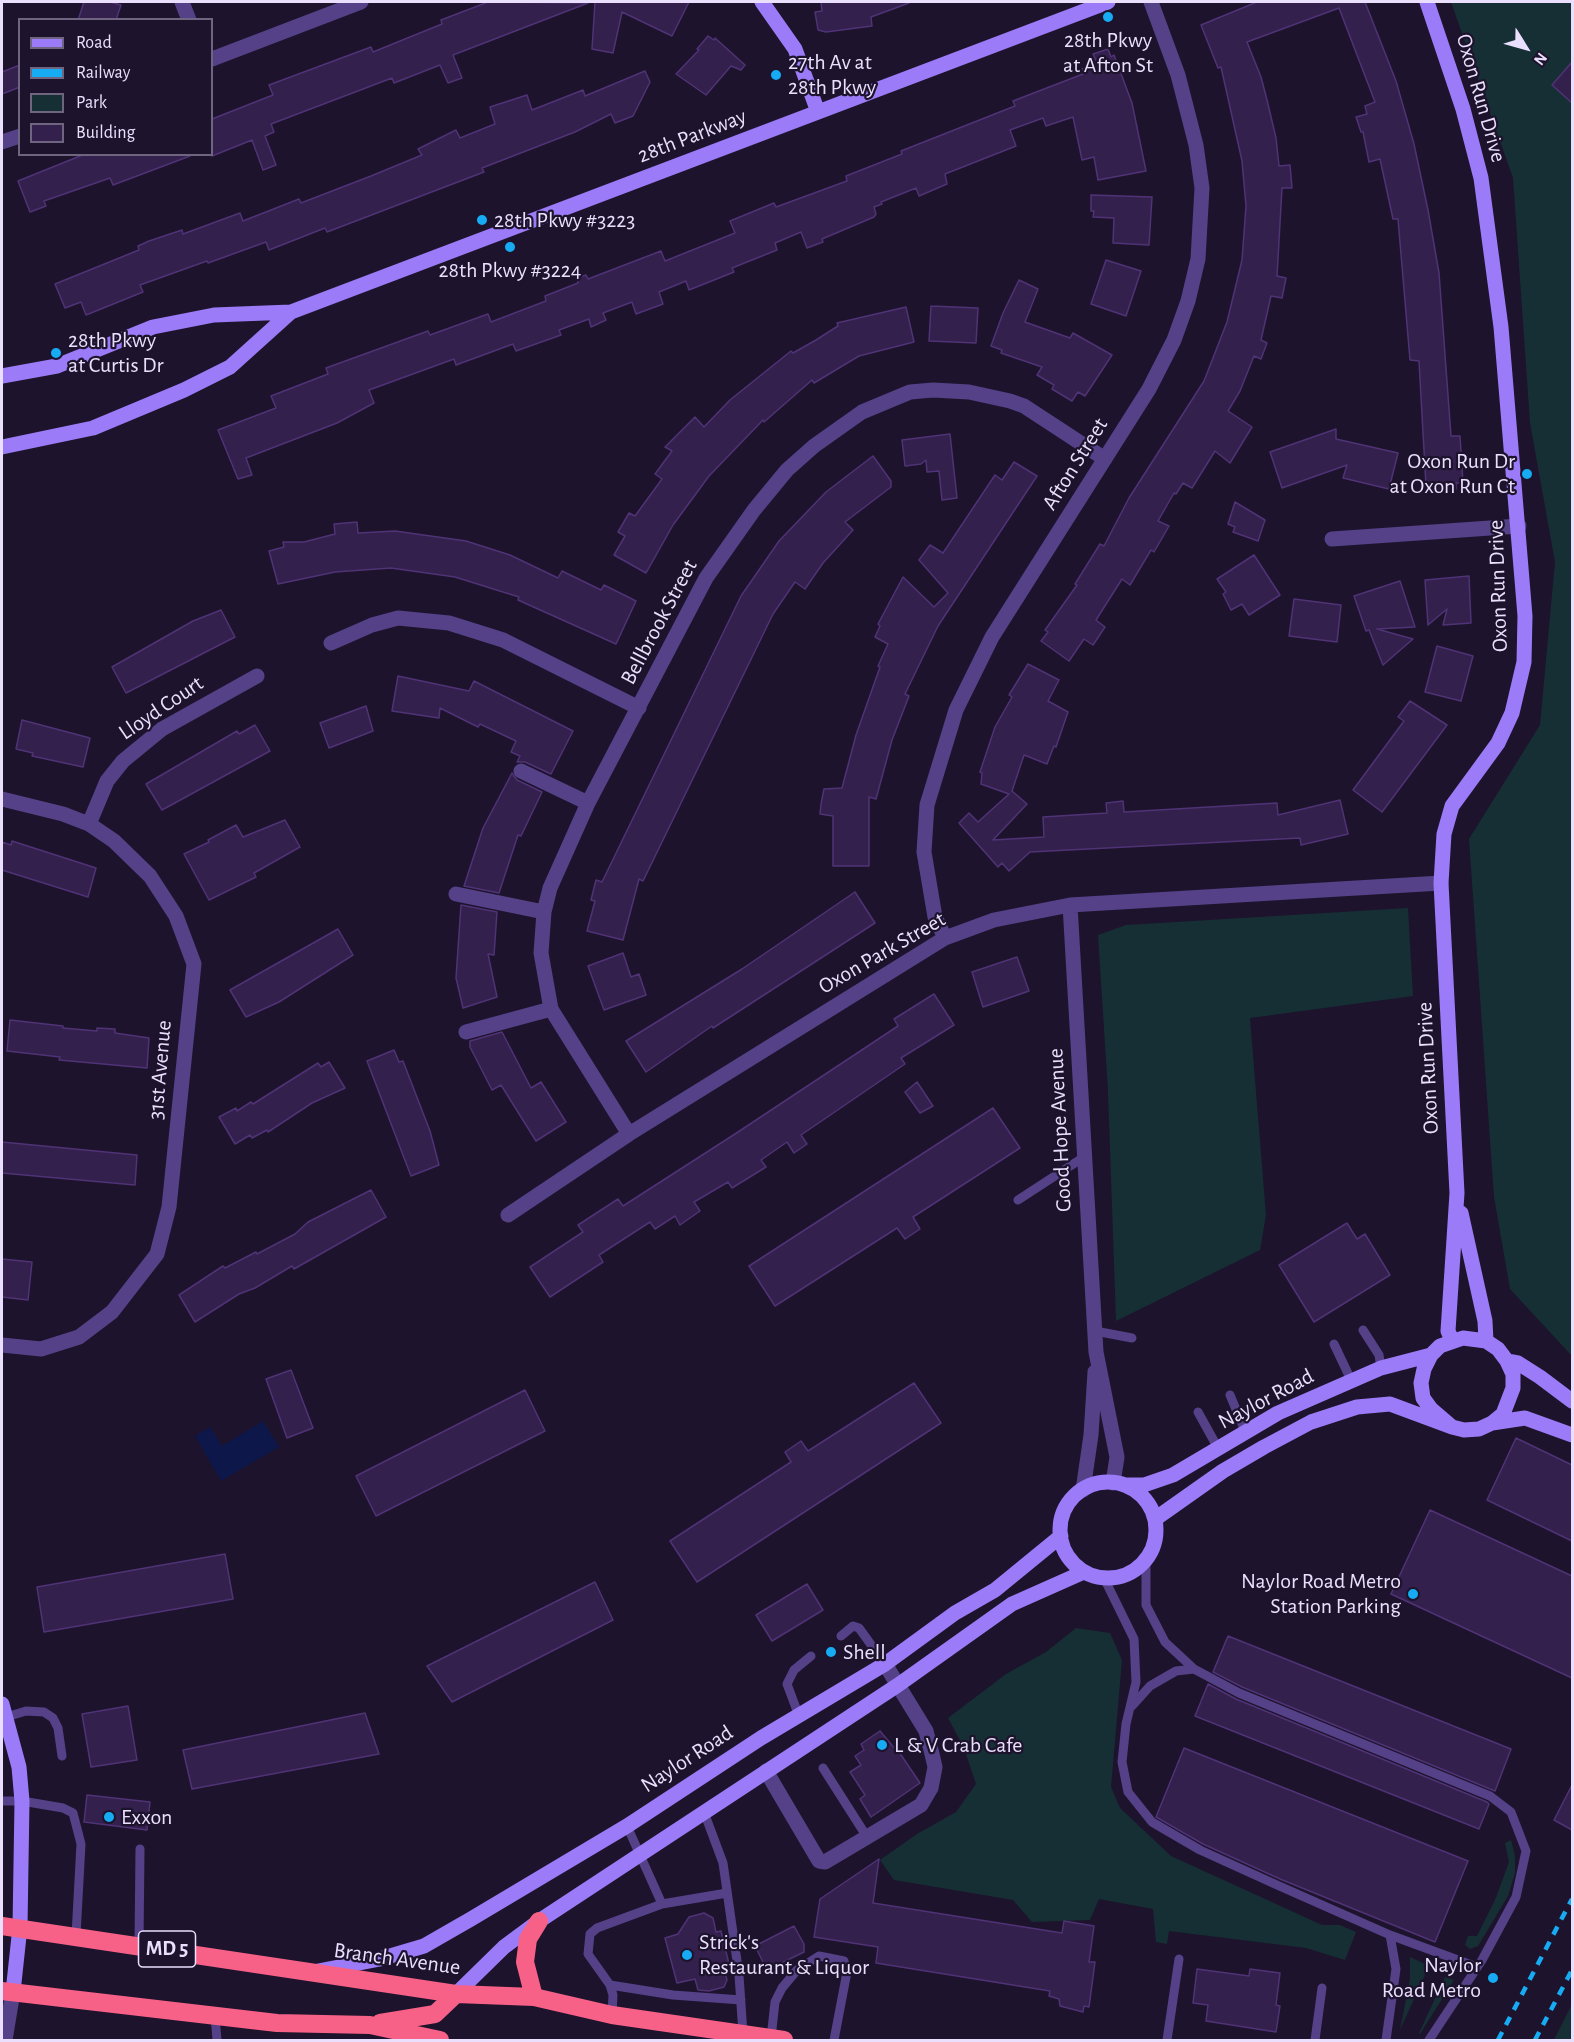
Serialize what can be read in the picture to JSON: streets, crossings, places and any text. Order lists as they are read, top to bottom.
{
  "streets": {
    "highway": ["MD 5", "Branch Avenue"],
    "street": [
      "Oxon Run Drive",
      "28th Parkway",
      "Afton Street",
      "Bellbrook Street",
      "Lloyd Court",
      "Oxon Park Street",
      "31st Avenue",
      "Good Hope Avenue",
      "Naylor Road"
    ]
  },
  "crossings": [
    ["Oxon Run Drive", "Oxon Park Street"],
    ["Oxon Run Drive", "Naylor Road"],
    ["Afton Street", "Bellbrook Street"],
    ["Afton Street", "Oxon Park Street"],
    ["Bellbrook Street", "Oxon Park Street"],
    ["Lloyd Court", "31st Avenue"],
    ["Oxon Park Street", "Good Hope Avenue"],
    ["Good Hope Avenue", "Naylor Road"],
    ["Naylor Road", "Branch Avenue"]
  ],
  "places": [
    "28th Pkwy at Afton St",
    "27th Av at 28th Pkwy",
    "28th Pkwy #3223",
    "28th Pkwy #3224",
    "28th Pkwy at Curtis Dr",
    "Oxon Run Dr at Oxon Run Ct",
    "Naylor Road Metro Station Parking",
    "Shell",
    "L & V Crab Cafe",
    "Exxon",
    "Strick's Restaurant & Liquor",
    "Naylor Road Metro"
  ],
  "legend": [
    "Road",
    "Railway",
    "Park",
    "Building"
  ],
  "north": "bottom right"
}
